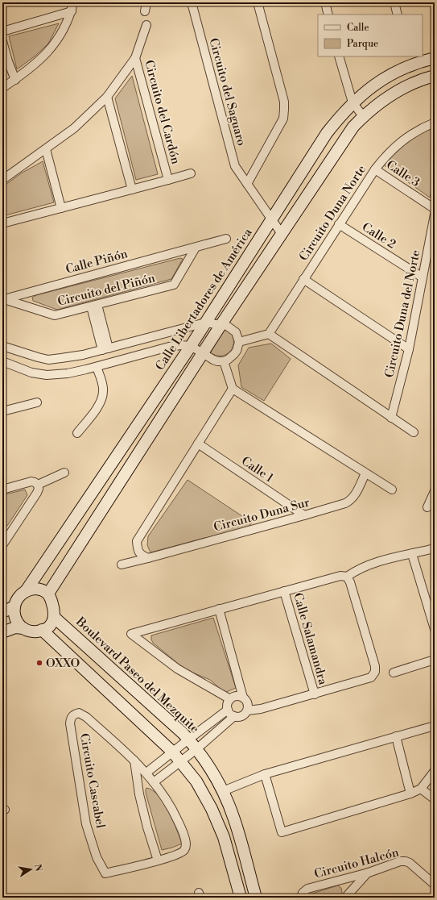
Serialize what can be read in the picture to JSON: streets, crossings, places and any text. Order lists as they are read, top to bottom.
{
  "streets": {
    "street": [
      "Circuito del Saguaro",
      "Circuito del Cardón",
      "Calle 3",
      "Circuito Duna Norte",
      "Calle 2",
      "Calle Piñón",
      "Circuito del Piñón",
      "Calle Libertadores de América",
      "Circuito Duna del Norte",
      "Calle 1",
      "Circuito Duna Sur",
      "Calle Salamandra",
      "Boulevard Paseo del Mezquite",
      "Circuito Cascabel",
      "Circuito Halcón"
    ]
  },
  "crossings": [
    ["Circuito del Saguaro", "Calle Libertadores de América"],
    ["Calle 3", "Circuito Duna Norte"],
    ["Circuito Duna Norte", "Calle 2"],
    ["Calle 2", "Circuito Duna del Norte"],
    ["Calle Piñón", "Circuito del Piñón"],
    ["Calle Libertadores de América", "Boulevard Paseo del Mezquite"],
    ["Calle 1", "Circuito Duna Sur"]
  ],
  "places": ["OXXO"],
  "legend": ["Calle", "Parque"],
  "north": "right"
}
